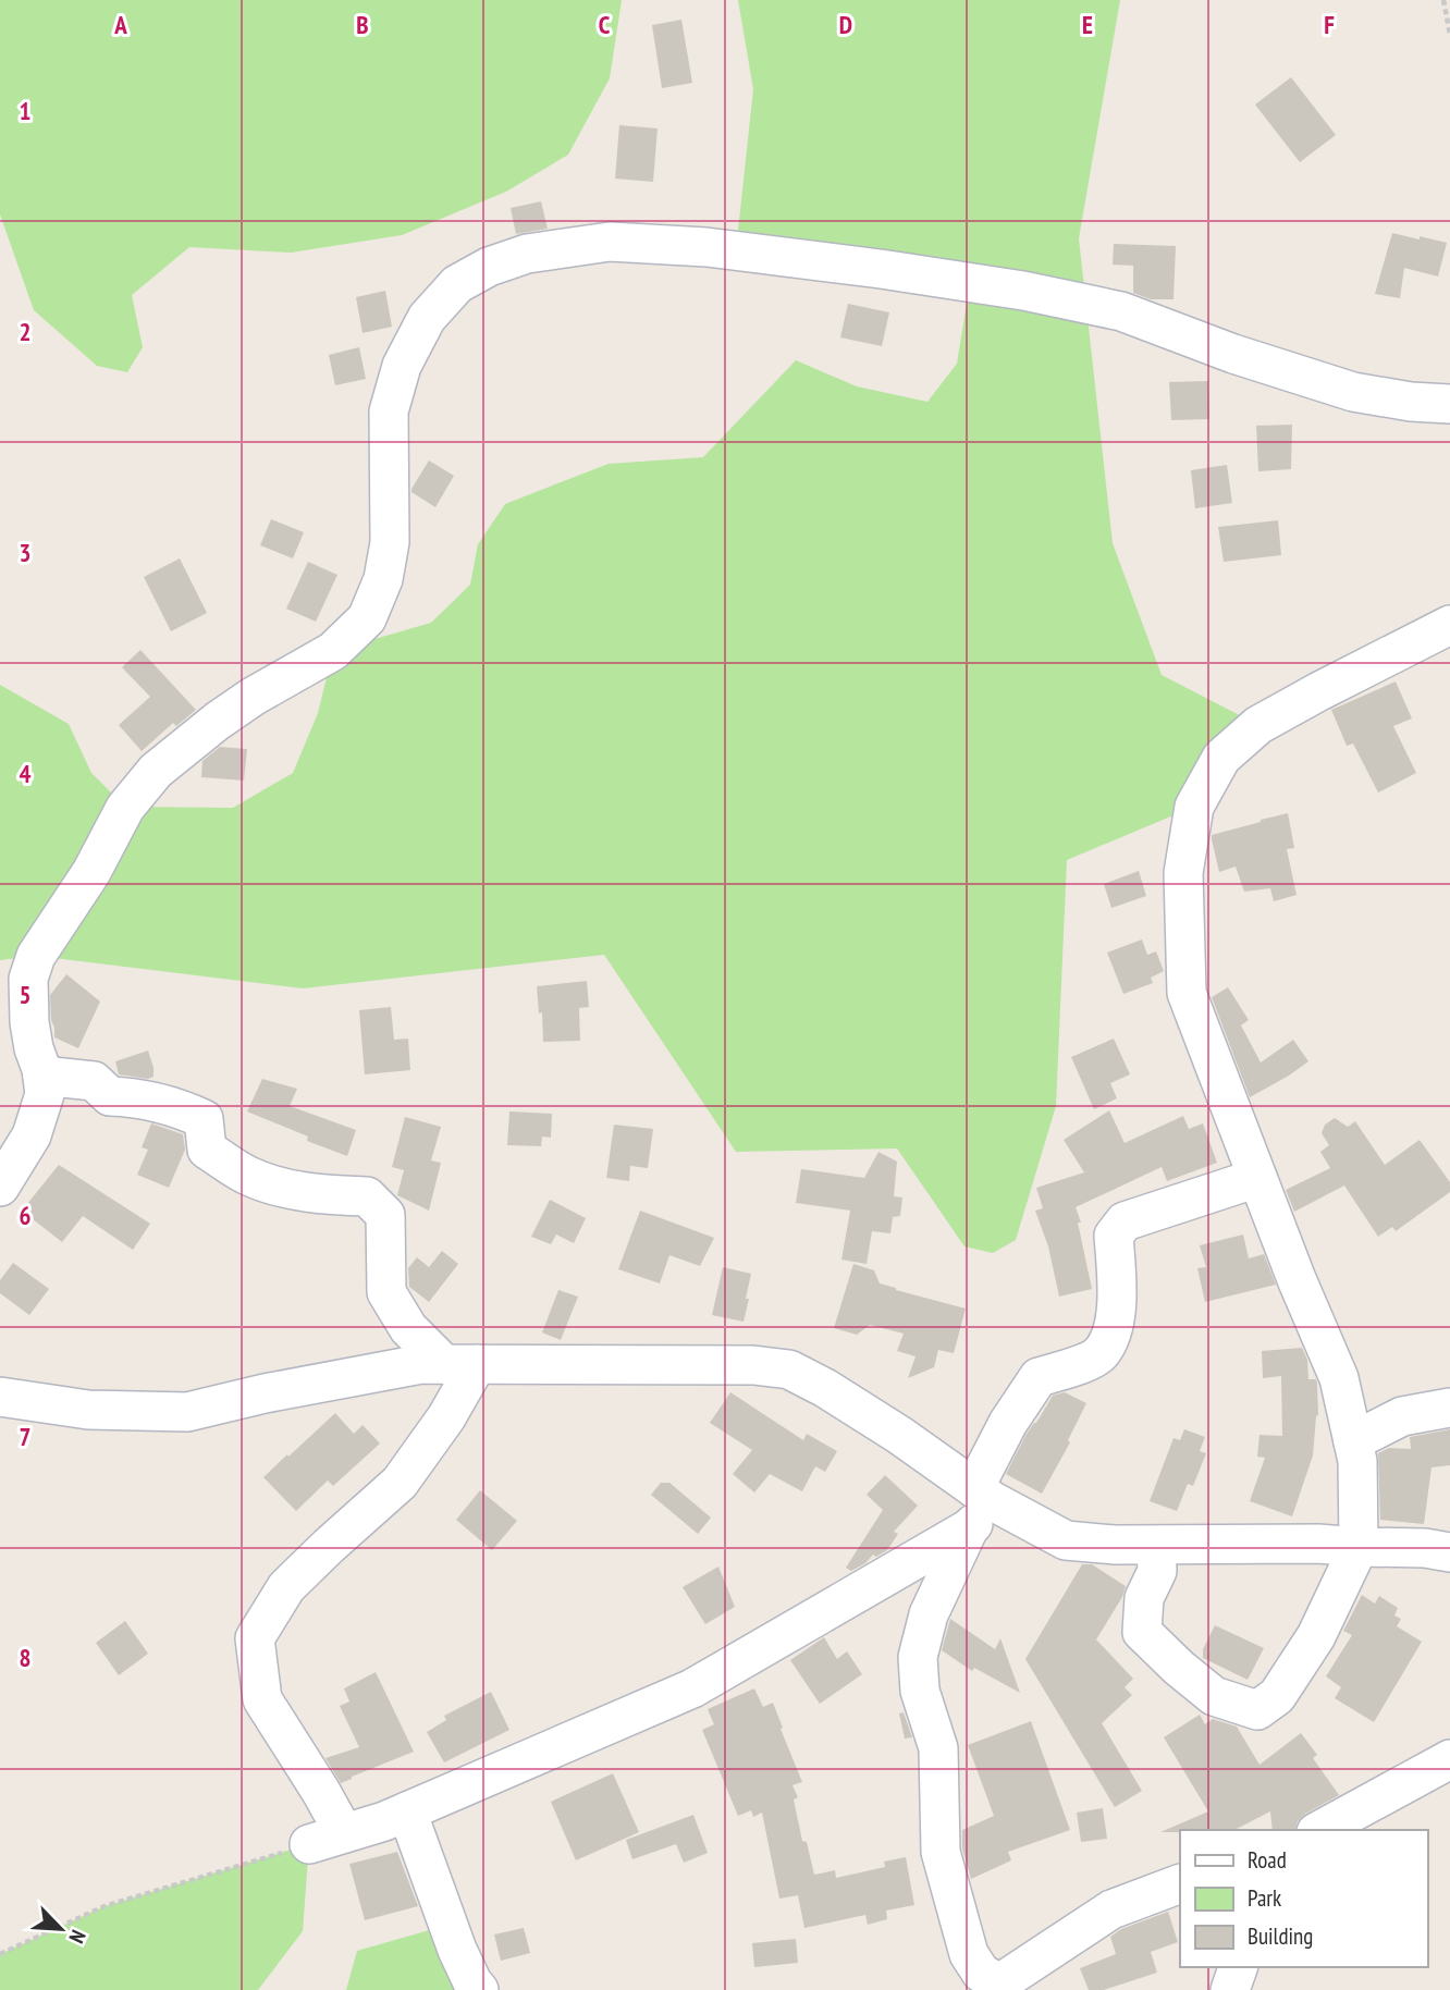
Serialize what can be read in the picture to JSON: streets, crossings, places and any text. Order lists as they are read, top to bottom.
{
  "legend": ["Road", "Park", "Building"],
  "north": "bottom right",
  "grid": {
    "columns": [
      "A",
      "B",
      "C",
      "D",
      "E",
      "F"
    ],
    "rows": [
      "1",
      "2",
      "3",
      "4",
      "5",
      "6",
      "7",
      "8"
    ]
  }
}
